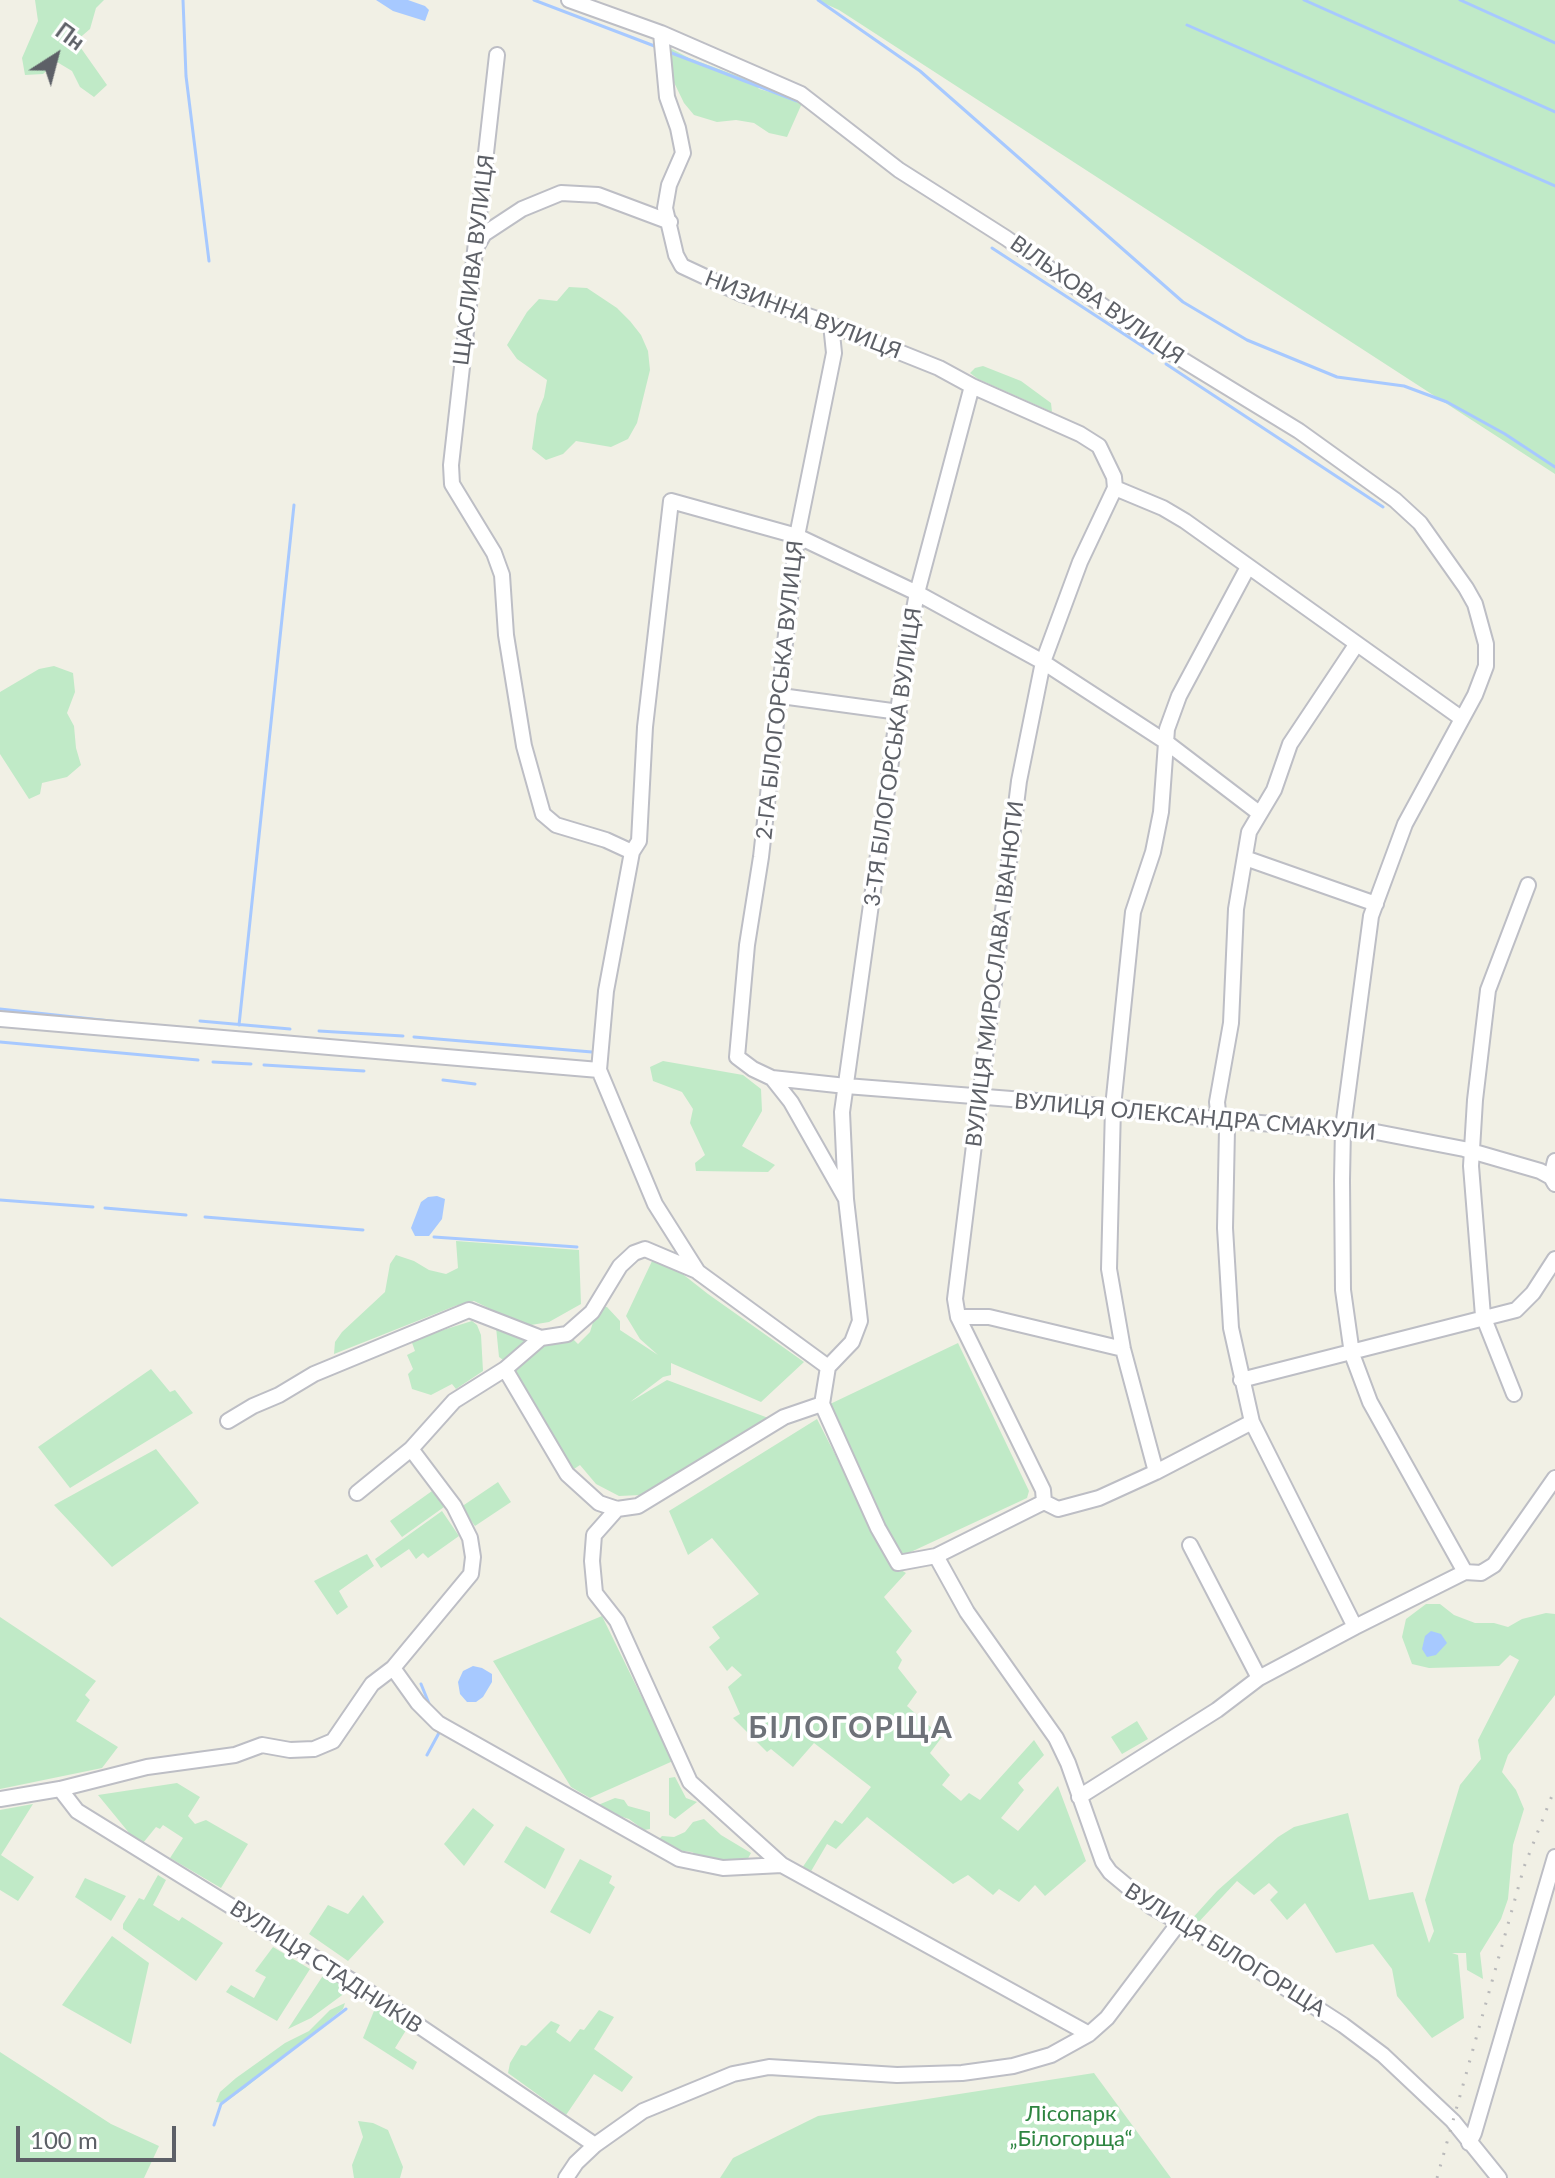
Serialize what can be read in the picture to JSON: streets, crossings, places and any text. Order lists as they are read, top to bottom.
{
  "streets": {
    "street": [
      "ЩАСЛИВА ВУЛИЦЯ",
      "ВІЛЬХОВА ВУЛИЦЯ",
      "НИЗИННА ВУЛИЦЯ",
      "2-ГА БІЛОГОРСЬКА ВУЛИЦЯ",
      "3-ТЯ БІЛОГОРСЬКА ВУЛИЦЯ",
      "ВУЛИЦЯ МИРОСЛАВА ІВАНЮТИ",
      "ВУЛИЦЯ ОЛЕКСАНДРА СМАКУЛИ",
      "ВУЛИЦЯ БІЛОГОРЩА",
      "ВУЛИЦЯ СТАДНИКІВ"
    ]
  },
  "crossings": [
    ["ВІЛЬХОВА ВУЛИЦЯ", "НИЗИННА ВУЛИЦЯ"],
    ["ВІЛЬХОВА ВУЛИЦЯ", "ВУЛИЦЯ ОЛЕКСАНДРА СМАКУЛИ"],
    ["НИЗИННА ВУЛИЦЯ", "2-ГА БІЛОГОРСЬКА ВУЛИЦЯ"],
    ["НИЗИННА ВУЛИЦЯ", "3-ТЯ БІЛОГОРСЬКА ВУЛИЦЯ"],
    ["НИЗИННА ВУЛИЦЯ", "ВУЛИЦЯ МИРОСЛАВА ІВАНЮТИ"],
    ["2-ГА БІЛОГОРСЬКА ВУЛИЦЯ", "ВУЛИЦЯ ОЛЕКСАНДРА СМАКУЛИ"],
    ["3-ТЯ БІЛОГОРСЬКА ВУЛИЦЯ", "ВУЛИЦЯ ОЛЕКСАНДРА СМАКУЛИ"],
    ["ВУЛИЦЯ МИРОСЛАВА ІВАНЮТИ", "ВУЛИЦЯ ОЛЕКСАНДРА СМАКУЛИ"]
  ],
  "districts": ["БІЛОГОРЩА"],
  "parks": ["Лісопарк „Білогорща“"],
  "scale_bar": "100 m",
  "north": "top right"
}
